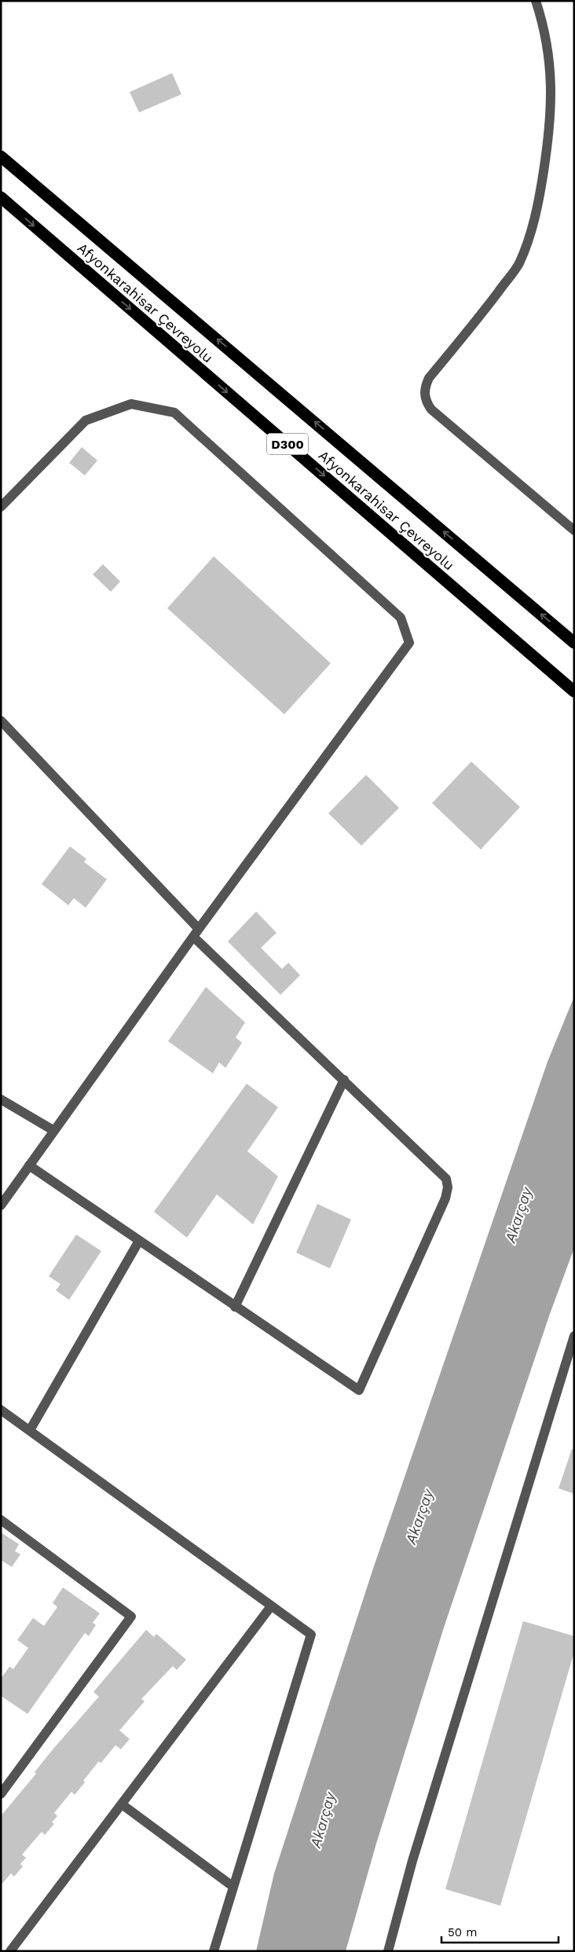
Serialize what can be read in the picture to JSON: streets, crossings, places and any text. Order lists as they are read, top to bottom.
{
  "streets": {
    "highway": ["Afyonkarahisar Çevreyolu", "D300"]
  },
  "water": ["Akarçay"],
  "scale_bar": "50 m"
}
